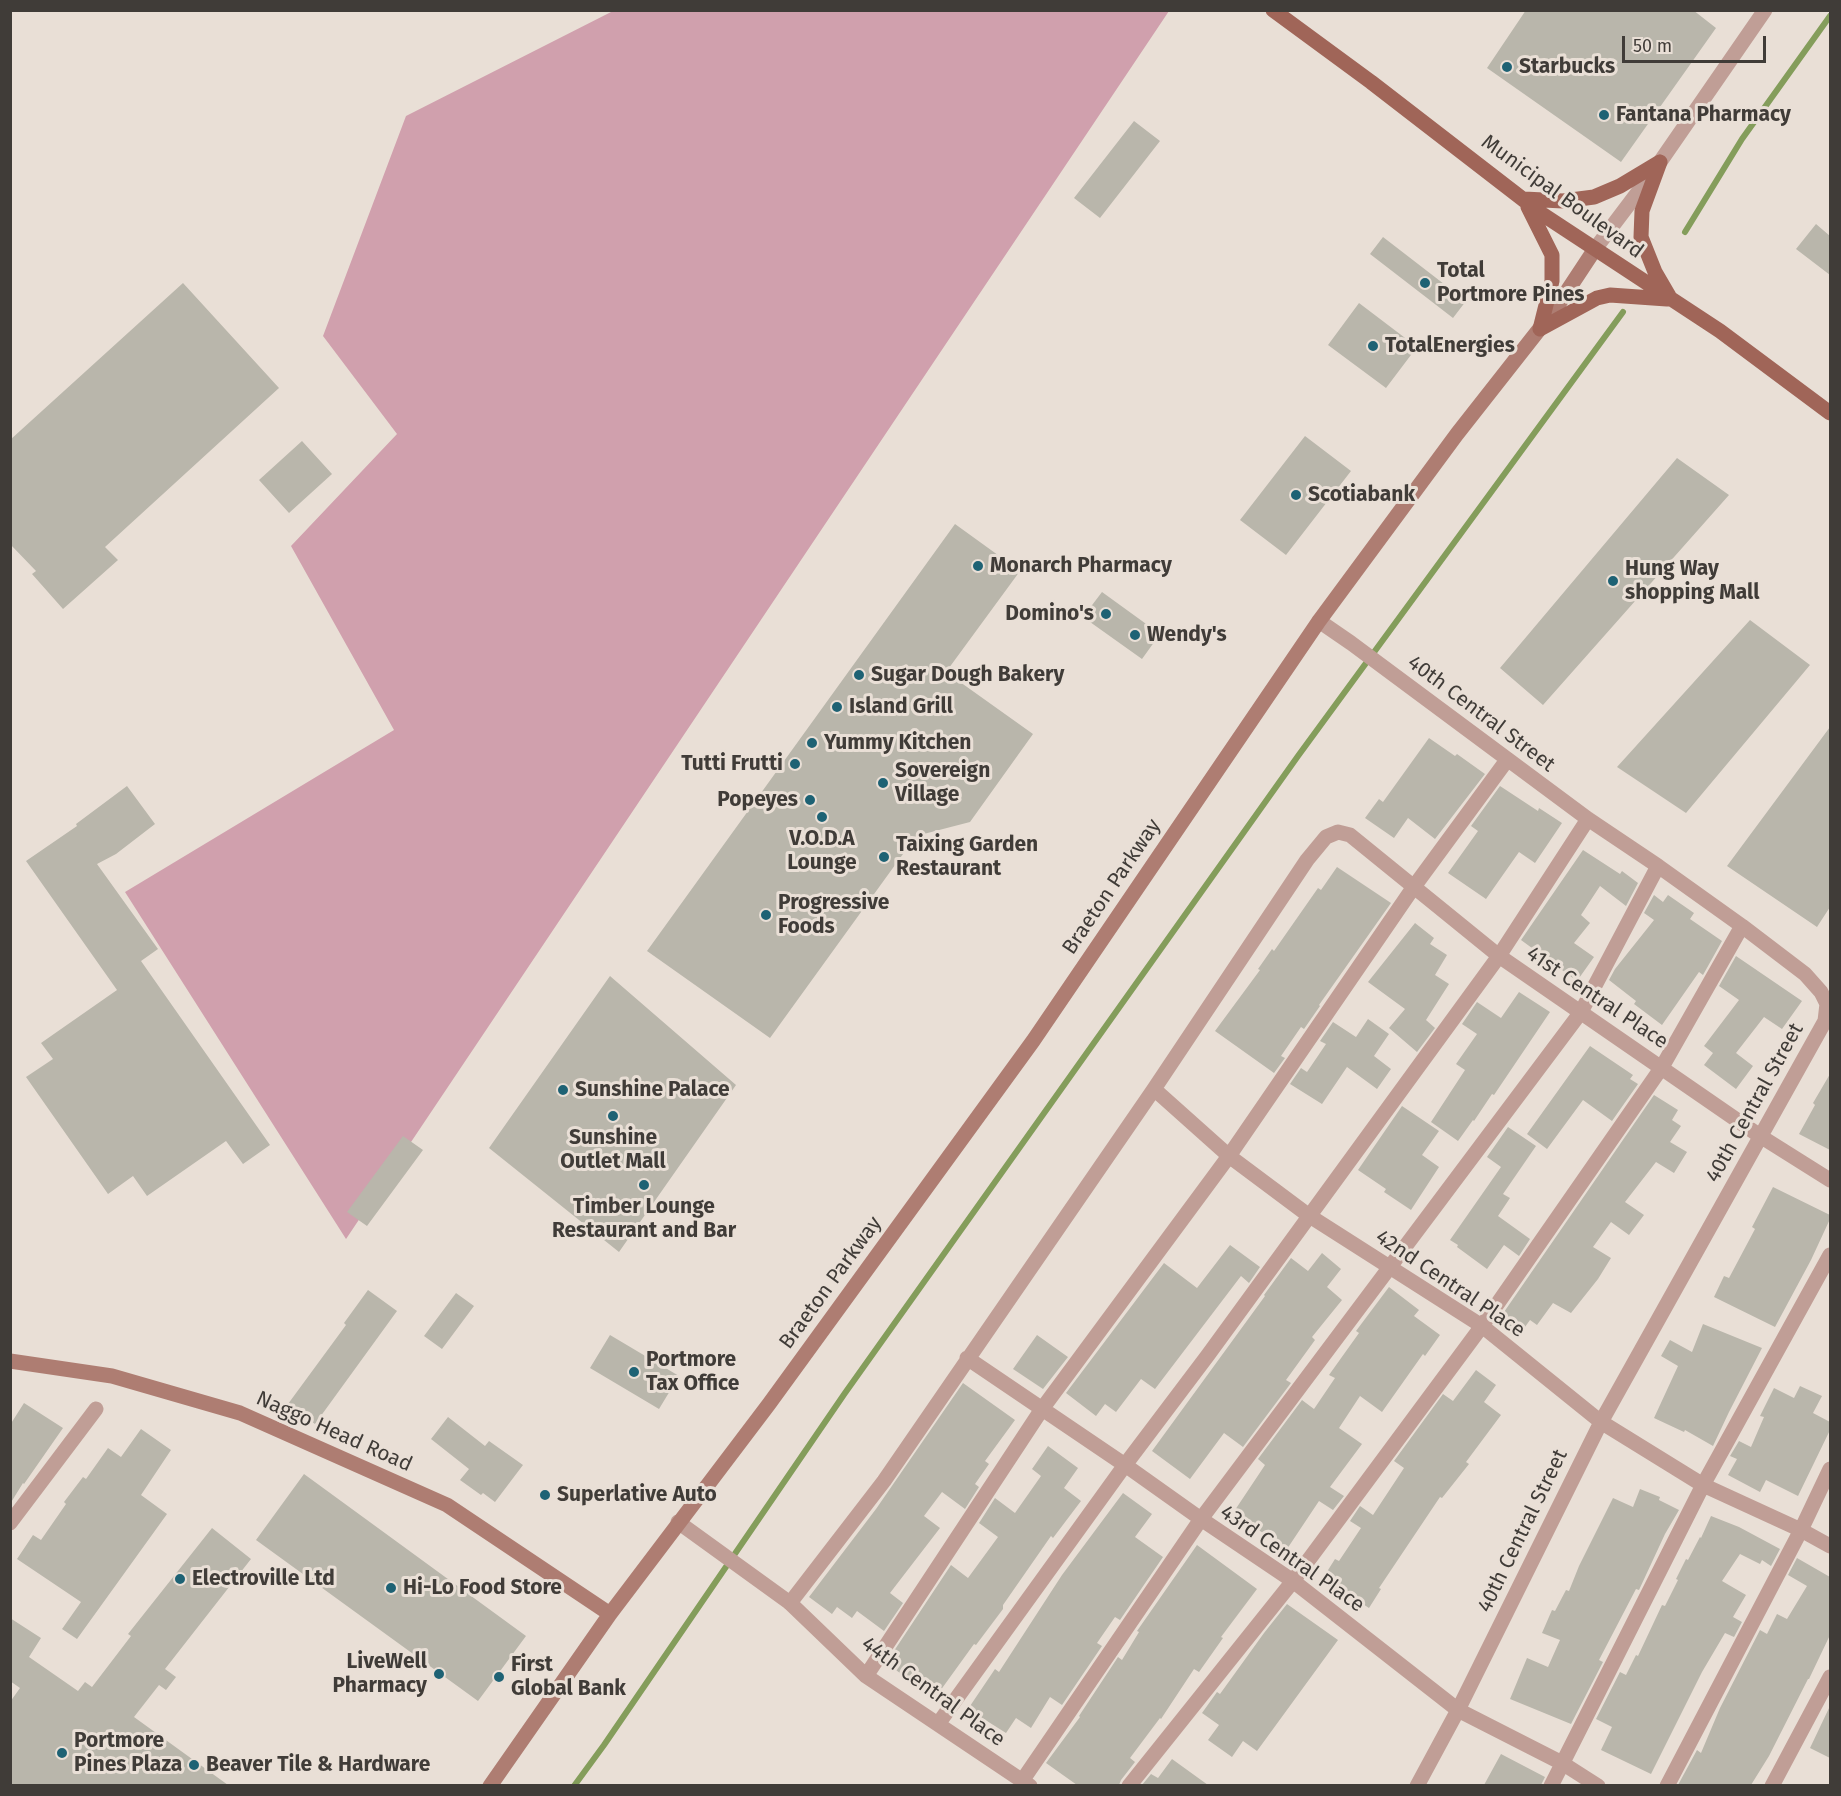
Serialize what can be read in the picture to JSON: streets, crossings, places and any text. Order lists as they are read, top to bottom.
{
  "streets": {
    "main road": ["Municipal Boulevard", "Braeton Parkway", "Naggo Head Road"],
    "street": [
      "40th Central Street",
      "41st Central Place",
      "42nd Central Place",
      "43rd Central Place",
      "44th Central Place"
    ]
  },
  "crossings": [
    ["Municipal Boulevard", "Braeton Parkway"],
    ["40th Central Street", "Braeton Parkway"],
    ["40th Central Street", "41st Central Place"],
    ["40th Central Street", "42nd Central Place"],
    ["40th Central Street", "43rd Central Place"],
    ["Braeton Parkway", "Naggo Head Road"],
    ["Braeton Parkway", "44th Central Place"],
    ["41st Central Place", "42nd Central Place"]
  ],
  "places": [
    "Starbucks",
    "Fantana Pharmacy",
    "Total Portmore Pines",
    "TotalEnergies",
    "Scotiabank",
    "Monarch Pharmacy",
    "Hung Way shopping Mall",
    "Domino's",
    "Wendy's",
    "Sugar Dough Bakery",
    "Island Grill",
    "Yummy Kitchen",
    "Tutti Frutti",
    "Sovereign Village",
    "Popeyes",
    "V.O.D.A Lounge",
    "Taixing Garden Restaurant",
    "Progressive Foods",
    "Sunshine Palace",
    "Sunshine Outlet Mall",
    "Timber Lounge Restaurant and Bar",
    "Portmore Tax Office",
    "Superlative Auto",
    "Electroville Ltd",
    "Hi-Lo Food Store",
    "LiveWell Pharmacy",
    "First Global Bank",
    "Portmore Pines Plaza",
    "Beaver Tile & Hardware"
  ],
  "scale_bar": "50 m"
}
